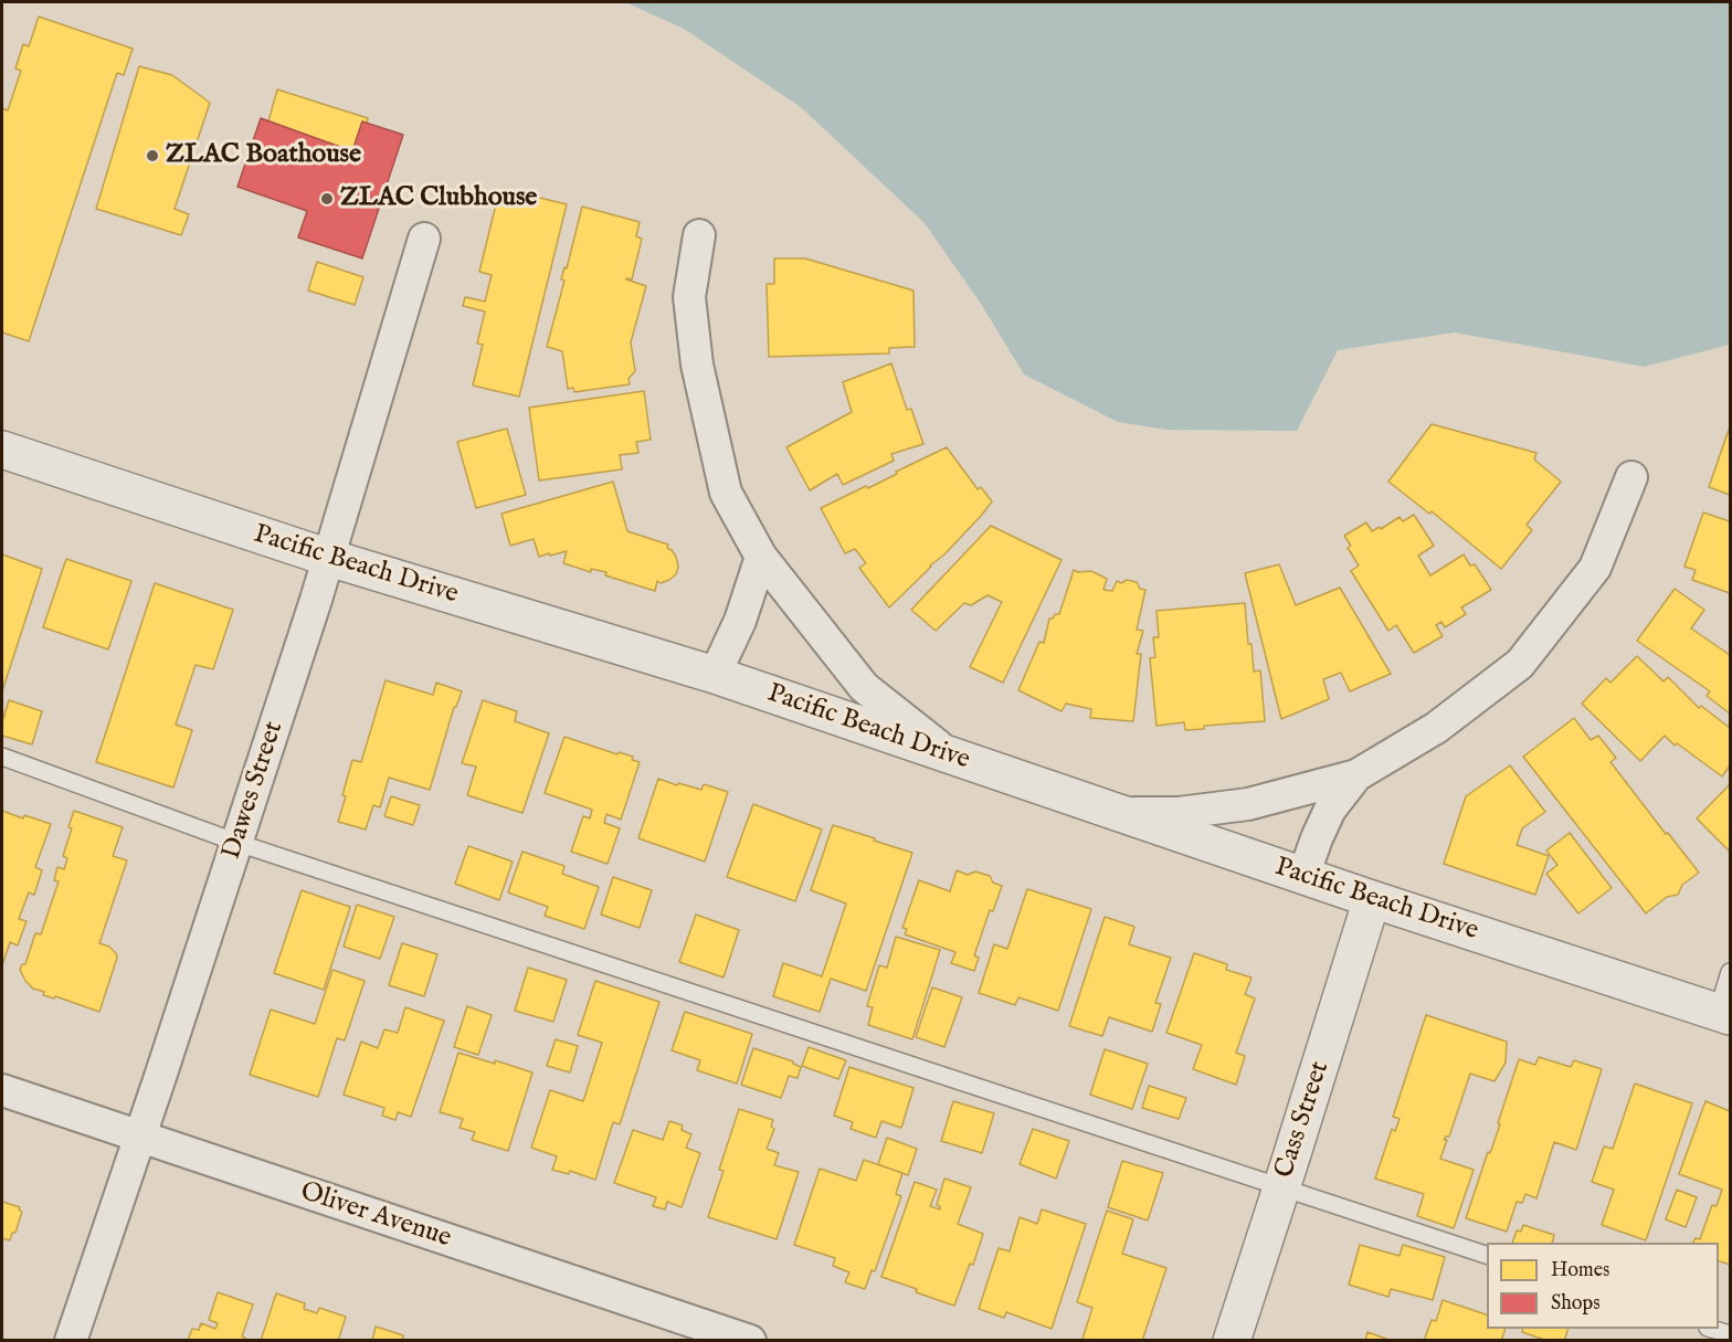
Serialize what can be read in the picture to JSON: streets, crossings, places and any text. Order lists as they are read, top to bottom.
{
  "streets": {
    "street": [
      "Pacific Beach Drive",
      "Dawes Street",
      "Cass Street",
      "Oliver Avenue"
    ]
  },
  "crossings": [
    ["Pacific Beach Drive", "Dawes Street"],
    ["Pacific Beach Drive", "Cass Street"],
    ["Dawes Street", "Oliver Avenue"]
  ],
  "places": ["ZLAC Boathouse", "ZLAC Clubhouse"],
  "legend": ["Homes", "Shops"]
}
